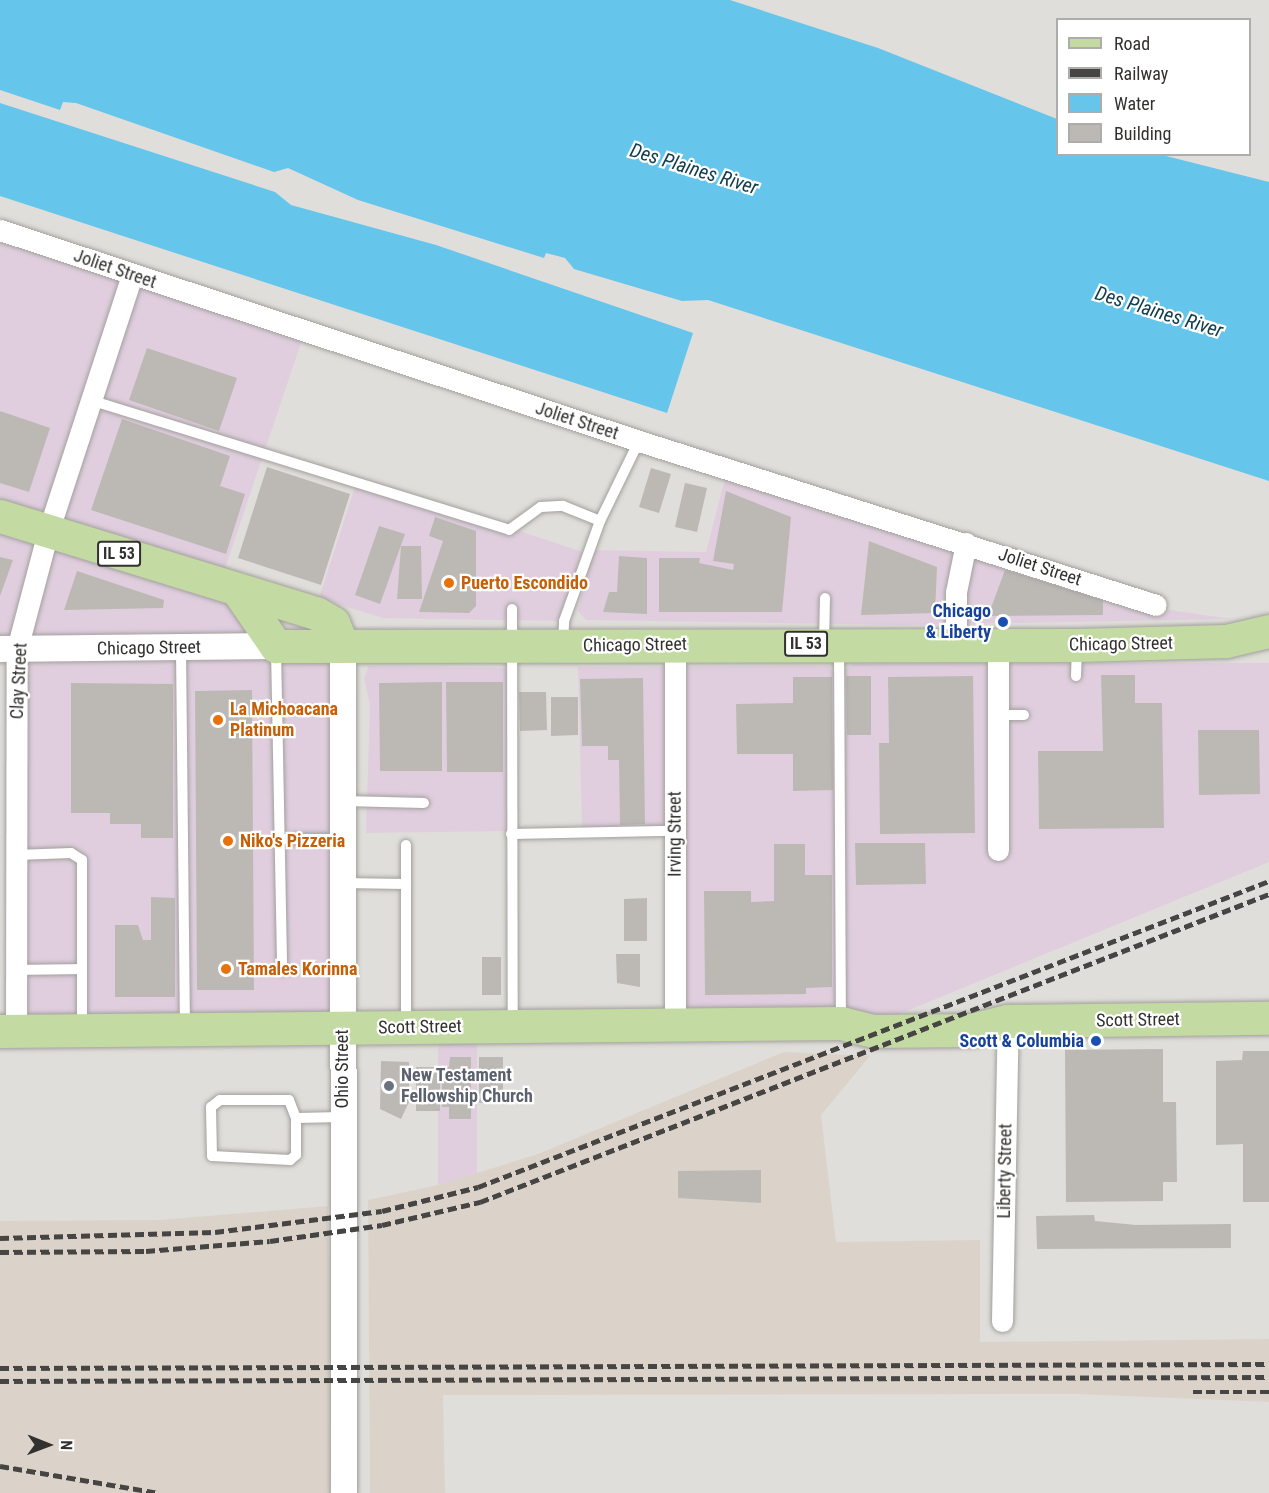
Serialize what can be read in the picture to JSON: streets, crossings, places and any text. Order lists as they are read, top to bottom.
{
  "streets": {
    "main road": ["IL 53", "Chicago Street", "Scott Street"],
    "street": [
      "Joliet Street",
      "Clay Street",
      "Irving Street",
      "Ohio Street",
      "Liberty Street"
    ]
  },
  "crossings": [
    ["Joliet Street", "Clay Street"],
    ["IL 53", "Clay Street"],
    ["Chicago Street", "Clay Street"],
    ["Chicago Street", "Irving Street"],
    ["Chicago Street", "Ohio Street"],
    ["Clay Street", "Scott Street"],
    ["Irving Street", "Scott Street"],
    ["Scott Street", "Ohio Street"],
    ["Scott Street", "Liberty Street"]
  ],
  "water": ["Des Plaines River"],
  "places": [
    "Puerto Escondido",
    "Chicago & Liberty",
    "La Michoacana Platinum",
    "Niko's Pizzeria",
    "Tamales Korinna",
    "Scott & Columbia",
    "New Testament Fellowship Church"
  ],
  "legend": [
    "Road",
    "Railway",
    "Water",
    "Building"
  ],
  "north": "right"
}
